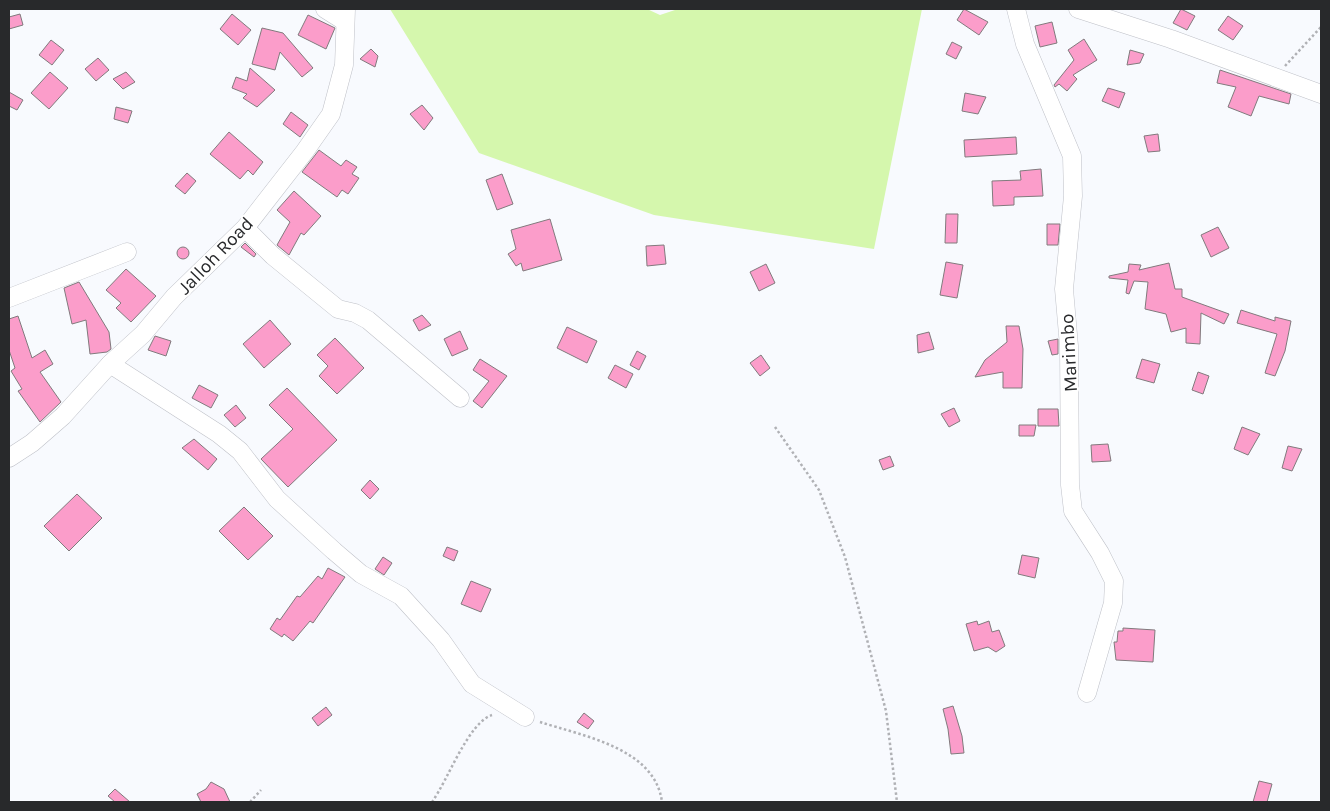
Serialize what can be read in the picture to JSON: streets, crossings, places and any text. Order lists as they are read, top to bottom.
{
  "streets": {
    "street": ["Jalloh Road", "Marimbo"]
  }
}
